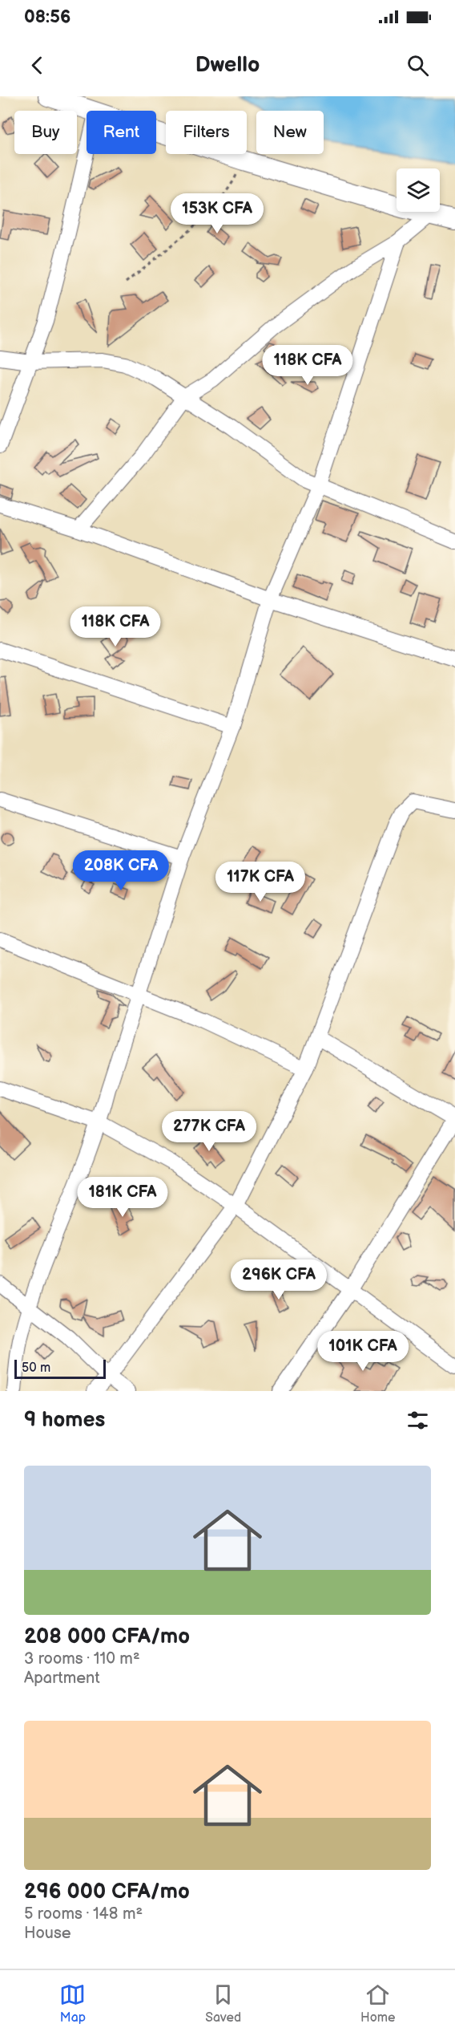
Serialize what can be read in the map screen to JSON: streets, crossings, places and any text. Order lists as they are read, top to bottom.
{
  "scale_bar": "50 m",
  "page": {
    "status": "08:56",
    "header": "Dwello",
    "chip": [
      "Buy",
      "Rent",
      "Filters",
      "New"
    ],
    "price": [
      "153K CFA",
      "118K CFA",
      "118K CFA",
      "208K CFA",
      "117K CFA",
      "277K CFA",
      "181K CFA",
      "296K CFA",
      "101K CFA"
    ],
    "scale": "50 m",
    "heading": "9 homes",
    "list": [
      {
        "name": "208 000 CFA/mo",
        "note": "3 rooms · 110 m² · Apartment"
      },
      {
        "name": "296 000 CFA/mo",
        "note": "5 rooms · 148 m² · House"
      }
    ],
    "tabs": ["Map", "Saved", "Home"]
  }
}
